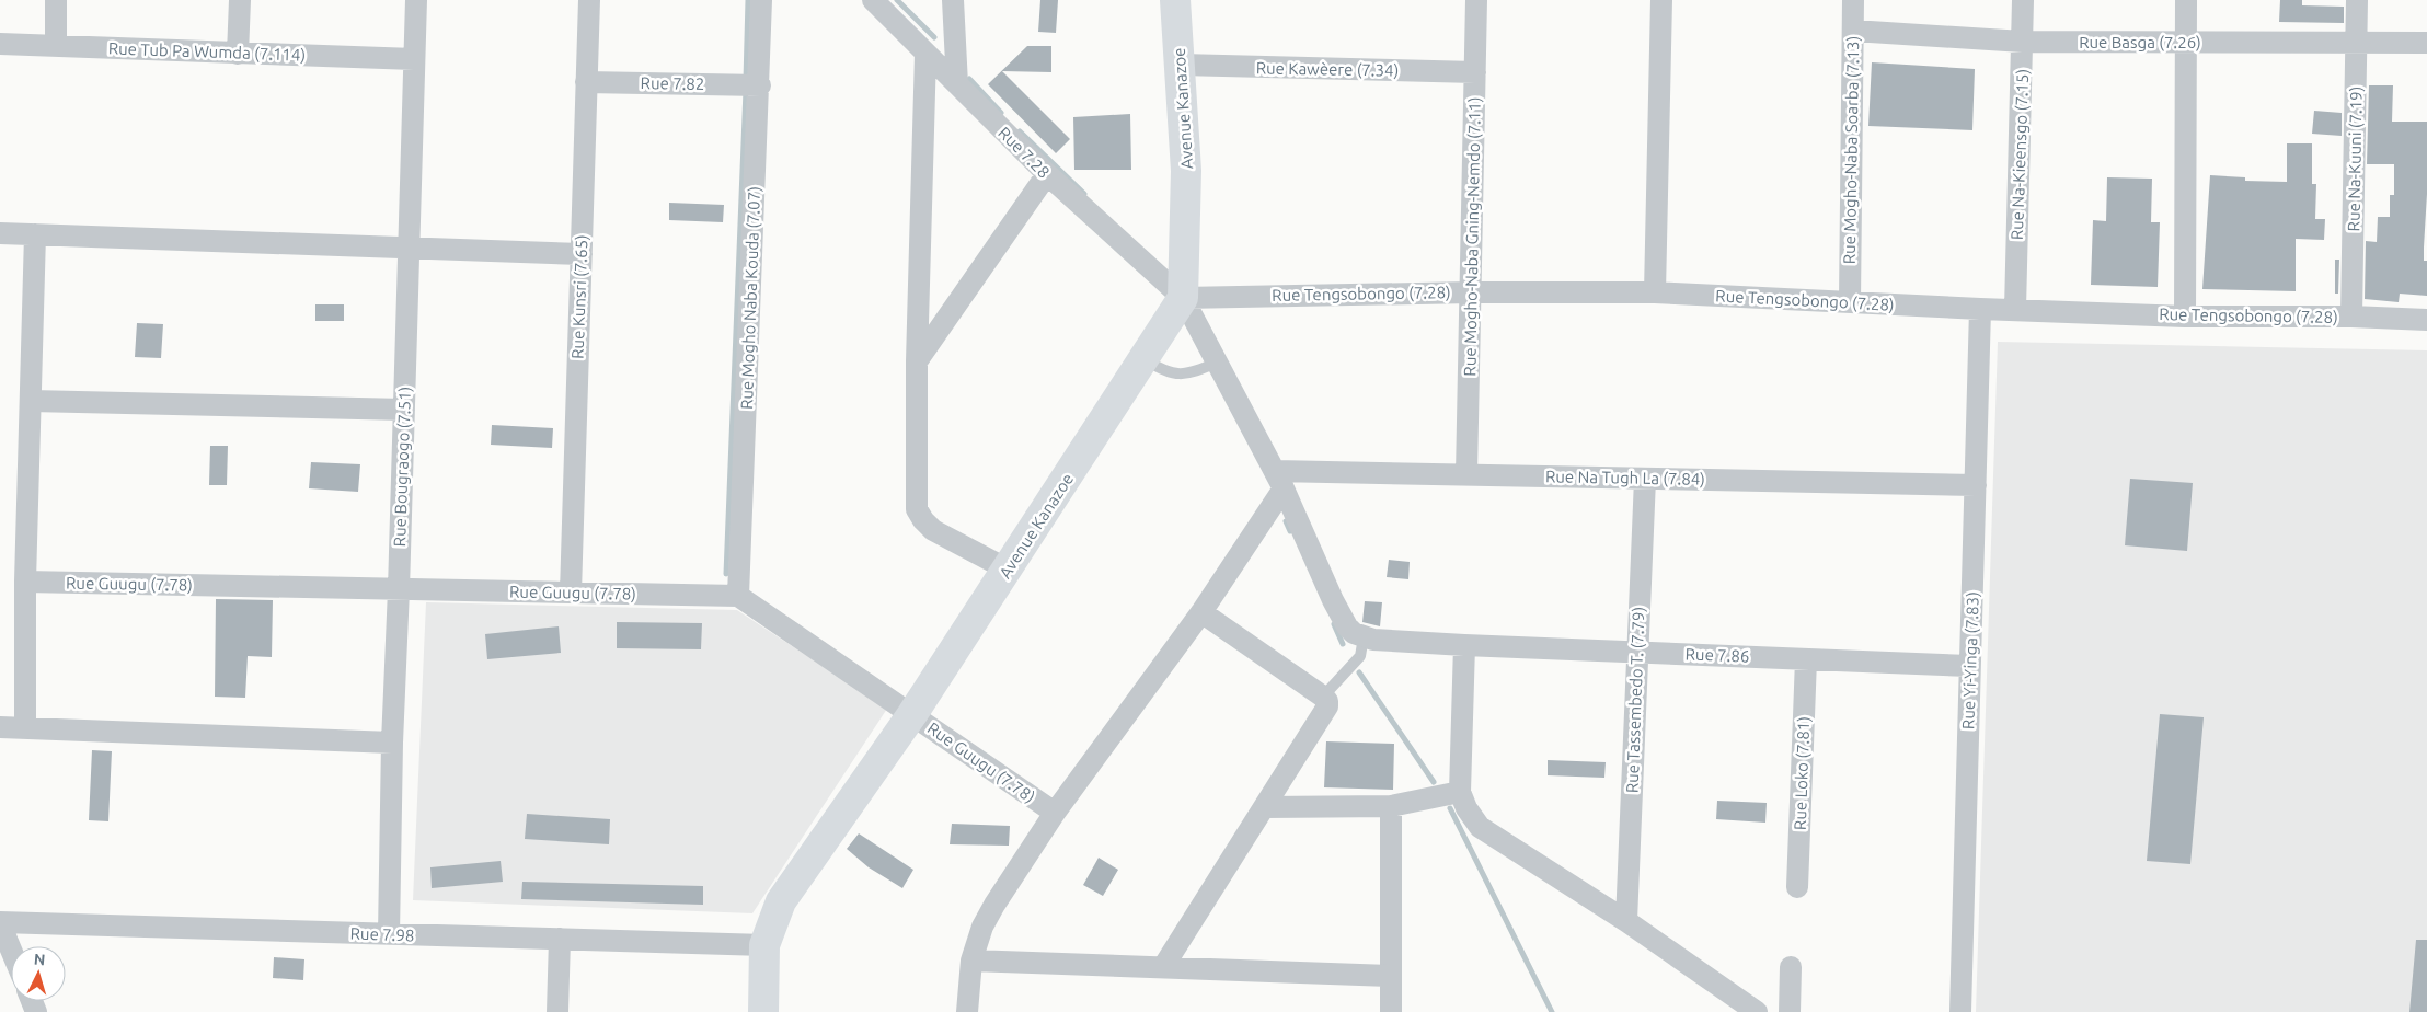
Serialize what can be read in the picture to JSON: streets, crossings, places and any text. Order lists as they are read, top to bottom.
{
  "streets": {
    "street": [
      "Rue Basga (7.26)",
      "Rue Tub Pa Wumda (7.114)",
      "Rue Kawèere (7.34)",
      "Rue 7.82",
      "Avenue Kanazoe",
      "Rue Mogho-Naba Soarba (7.13)",
      "Rue 7.28",
      "Rue Na-Kieensgo (7.15)",
      "Rue Na-Kuuni (7.19)",
      "Rue Mogho-Naba Gning-Nemdo (7.11)",
      "Rue Tengsobongo (7.28)",
      "Rue Kunsri (7.65)",
      "Rue Mogho Naba Kouda (7.07)",
      "Rue Bougraogo (7.51)",
      "Rue Na Tugh La (7.84)",
      "Rue Guugu (7.78)",
      "Rue 7.86",
      "Rue Yi-Yinga (7.83)",
      "Rue Tassembedo T. (7.79)",
      "Rue Loko (7.81)",
      "Rue 7.98"
    ]
  },
  "crossings": [
    ["Rue Basga (7.26)", "Rue Mogho-Naba Soarba (7.13)"],
    ["Rue Basga (7.26)", "Rue Na-Kieensgo (7.15)"],
    ["Rue Basga (7.26)", "Rue Na-Kuuni (7.19)"],
    ["Rue Tub Pa Wumda (7.114)", "Rue Bougraogo (7.51)"],
    ["Rue Kawèere (7.34)", "Avenue Kanazoe"],
    ["Rue Kawèere (7.34)", "Rue Mogho-Naba Gning-Nemdo (7.11)"],
    ["Rue 7.82", "Rue Kunsri (7.65)"],
    ["Rue 7.82", "Rue Mogho Naba Kouda (7.07)"],
    ["Avenue Kanazoe", "Rue 7.28"],
    ["Avenue Kanazoe", "Rue Tengsobongo (7.28)"],
    ["Avenue Kanazoe", "Rue Guugu (7.78)"],
    ["Avenue Kanazoe", "Rue 7.98"],
    ["Rue Mogho-Naba Soarba (7.13)", "Rue Tengsobongo (7.28)"],
    ["Rue 7.28", "Rue Tengsobongo (7.28)"],
    ["Rue Na-Kieensgo (7.15)", "Rue Tengsobongo (7.28)"],
    ["Rue Na-Kuuni (7.19)", "Rue Tengsobongo (7.28)"],
    ["Rue Mogho-Naba Gning-Nemdo (7.11)", "Rue Tengsobongo (7.28)"],
    ["Rue Mogho-Naba Gning-Nemdo (7.11)", "Rue Na Tugh La (7.84)"],
    ["Rue Tengsobongo (7.28)", "Rue Yi-Yinga (7.83)"],
    ["Rue Kunsri (7.65)", "Rue Guugu (7.78)"],
    ["Rue Mogho Naba Kouda (7.07)", "Rue Guugu (7.78)"],
    ["Rue Bougraogo (7.51)", "Rue Guugu (7.78)"],
    ["Rue Bougraogo (7.51)", "Rue 7.98"],
    ["Rue Na Tugh La (7.84)", "Rue Yi-Yinga (7.83)"],
    ["Rue Na Tugh La (7.84)", "Rue Tassembedo T. (7.79)"],
    ["Rue 7.86", "Rue Yi-Yinga (7.83)"],
    ["Rue 7.86", "Rue Tassembedo T. (7.79)"],
    ["Rue 7.86", "Rue Loko (7.81)"]
  ],
  "north": "top"
}
